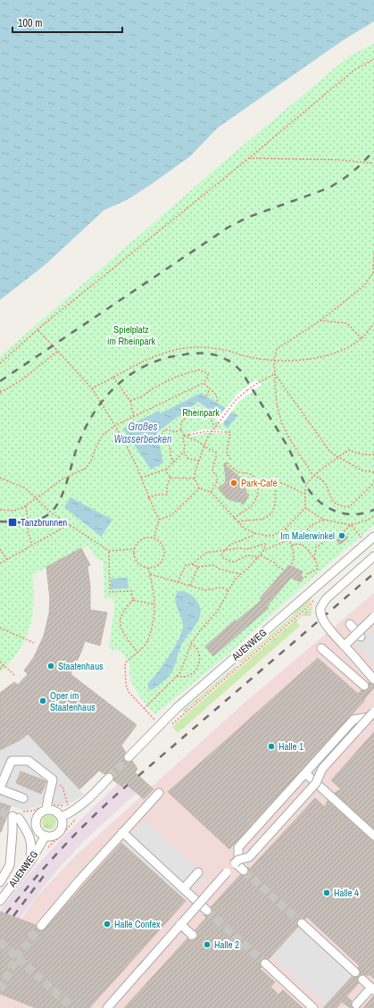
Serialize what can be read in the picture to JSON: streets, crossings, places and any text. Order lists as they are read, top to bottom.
{
  "streets": {
    "street": ["AUENWEG"]
  },
  "water": ["Großes Wasserbecken"],
  "parks": ["Spielplatz im Rheinpark", "Rheinpark"],
  "places": {
    "other": [
      "Park-Café",
      "Im Malerwinkel",
      "Staatenhaus",
      "Oper im Staatenhaus",
      "Halle 1",
      "Halle 4",
      "Halle Confex",
      "Halle 2"
    ],
    "transit": ["Tanzbrunnen"]
  },
  "scale_bar": "100 m"
}
